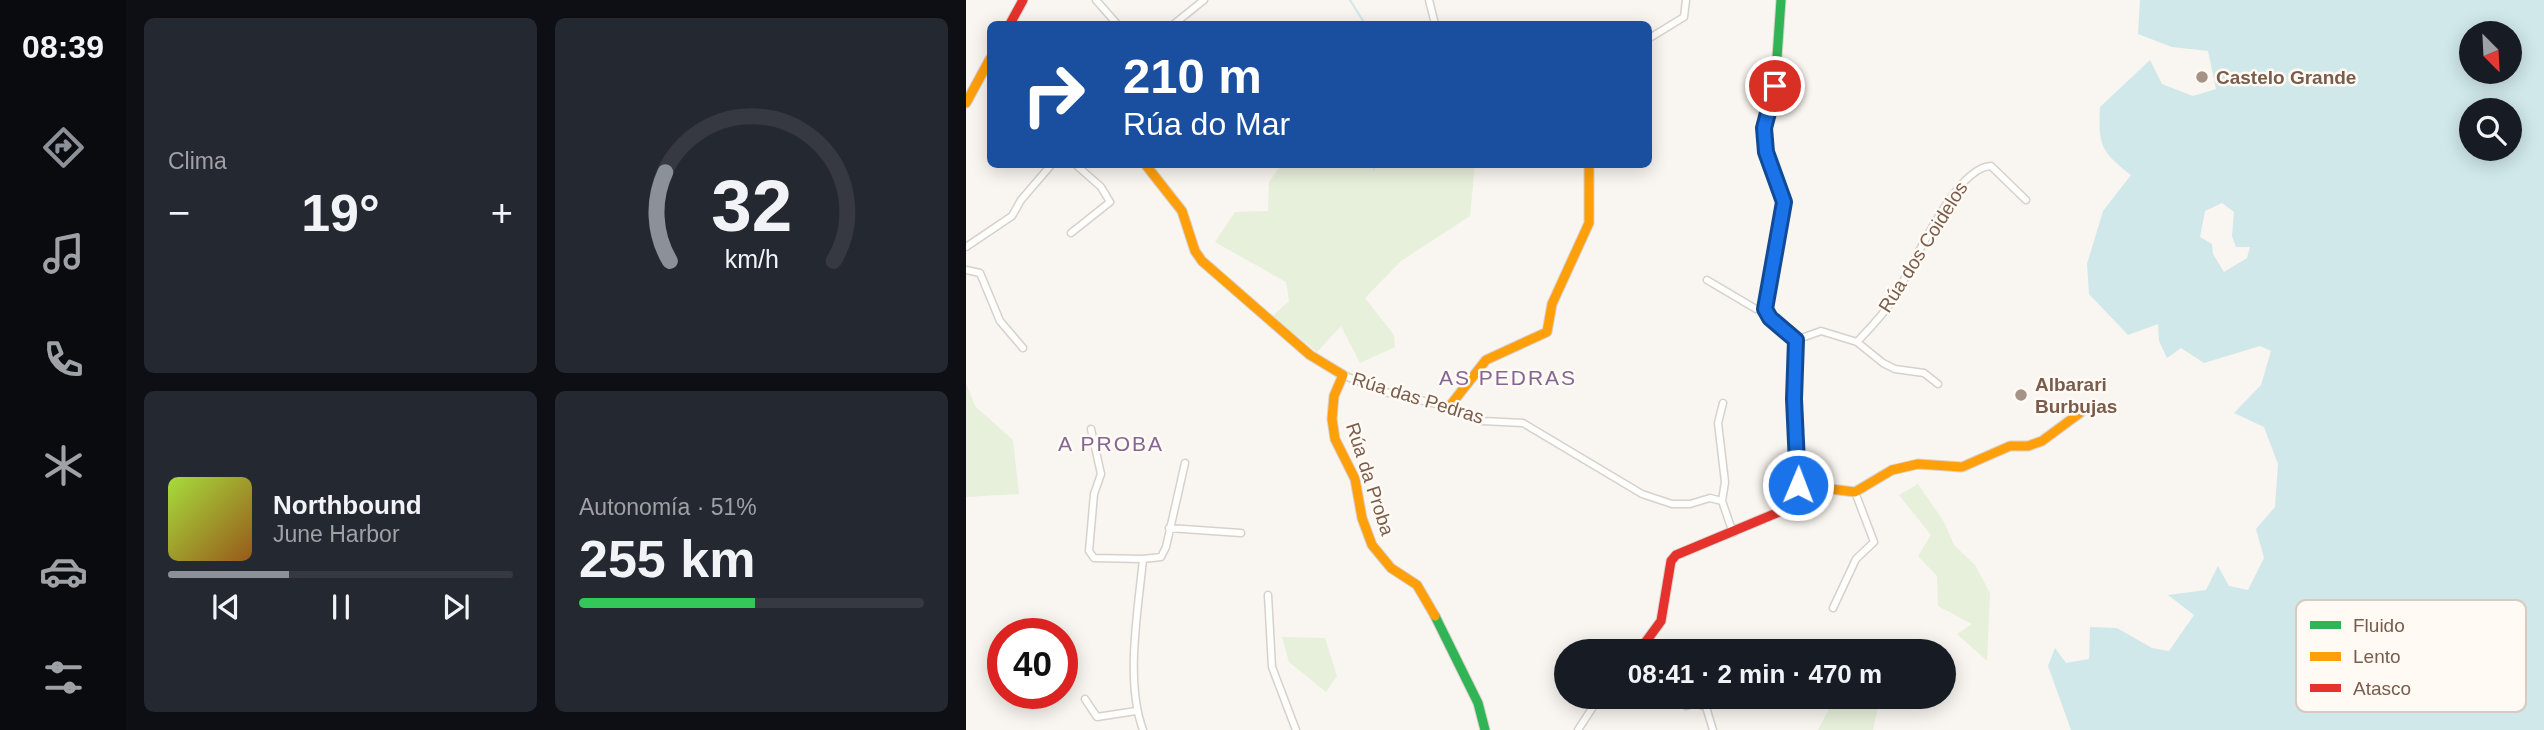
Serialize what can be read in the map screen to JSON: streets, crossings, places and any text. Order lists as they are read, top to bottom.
{
  "streets": {
    "street": ["Rúa dos Coidelos", "Rúa das Pedras", "Rúa da Proba"]
  },
  "crossings": [
    ["Rúa das Pedras", "Rúa da Proba"]
  ],
  "districts": ["AS PEDRAS", "A PROBA"],
  "places": ["Castelo Grande", "Albarari Burbujas"],
  "legend": ["Fluido", "Lento", "Atasco"],
  "north": "bottom right",
  "page": {
    "tabs": "08:39",
    "tile": [
      "Clima",
      ["Autonomía · 51%", "255 km"]
    ],
    "turn": ["210 m", "Rúa do Mar"],
    "heat": ["−", "19°", "+"],
    "song": ["Northbound", "June Harbor"],
    "limit": "40",
    "trip": "08:41 · 2 min · 470 m",
    "gauge": ["32", "km/h"]
  }
}
